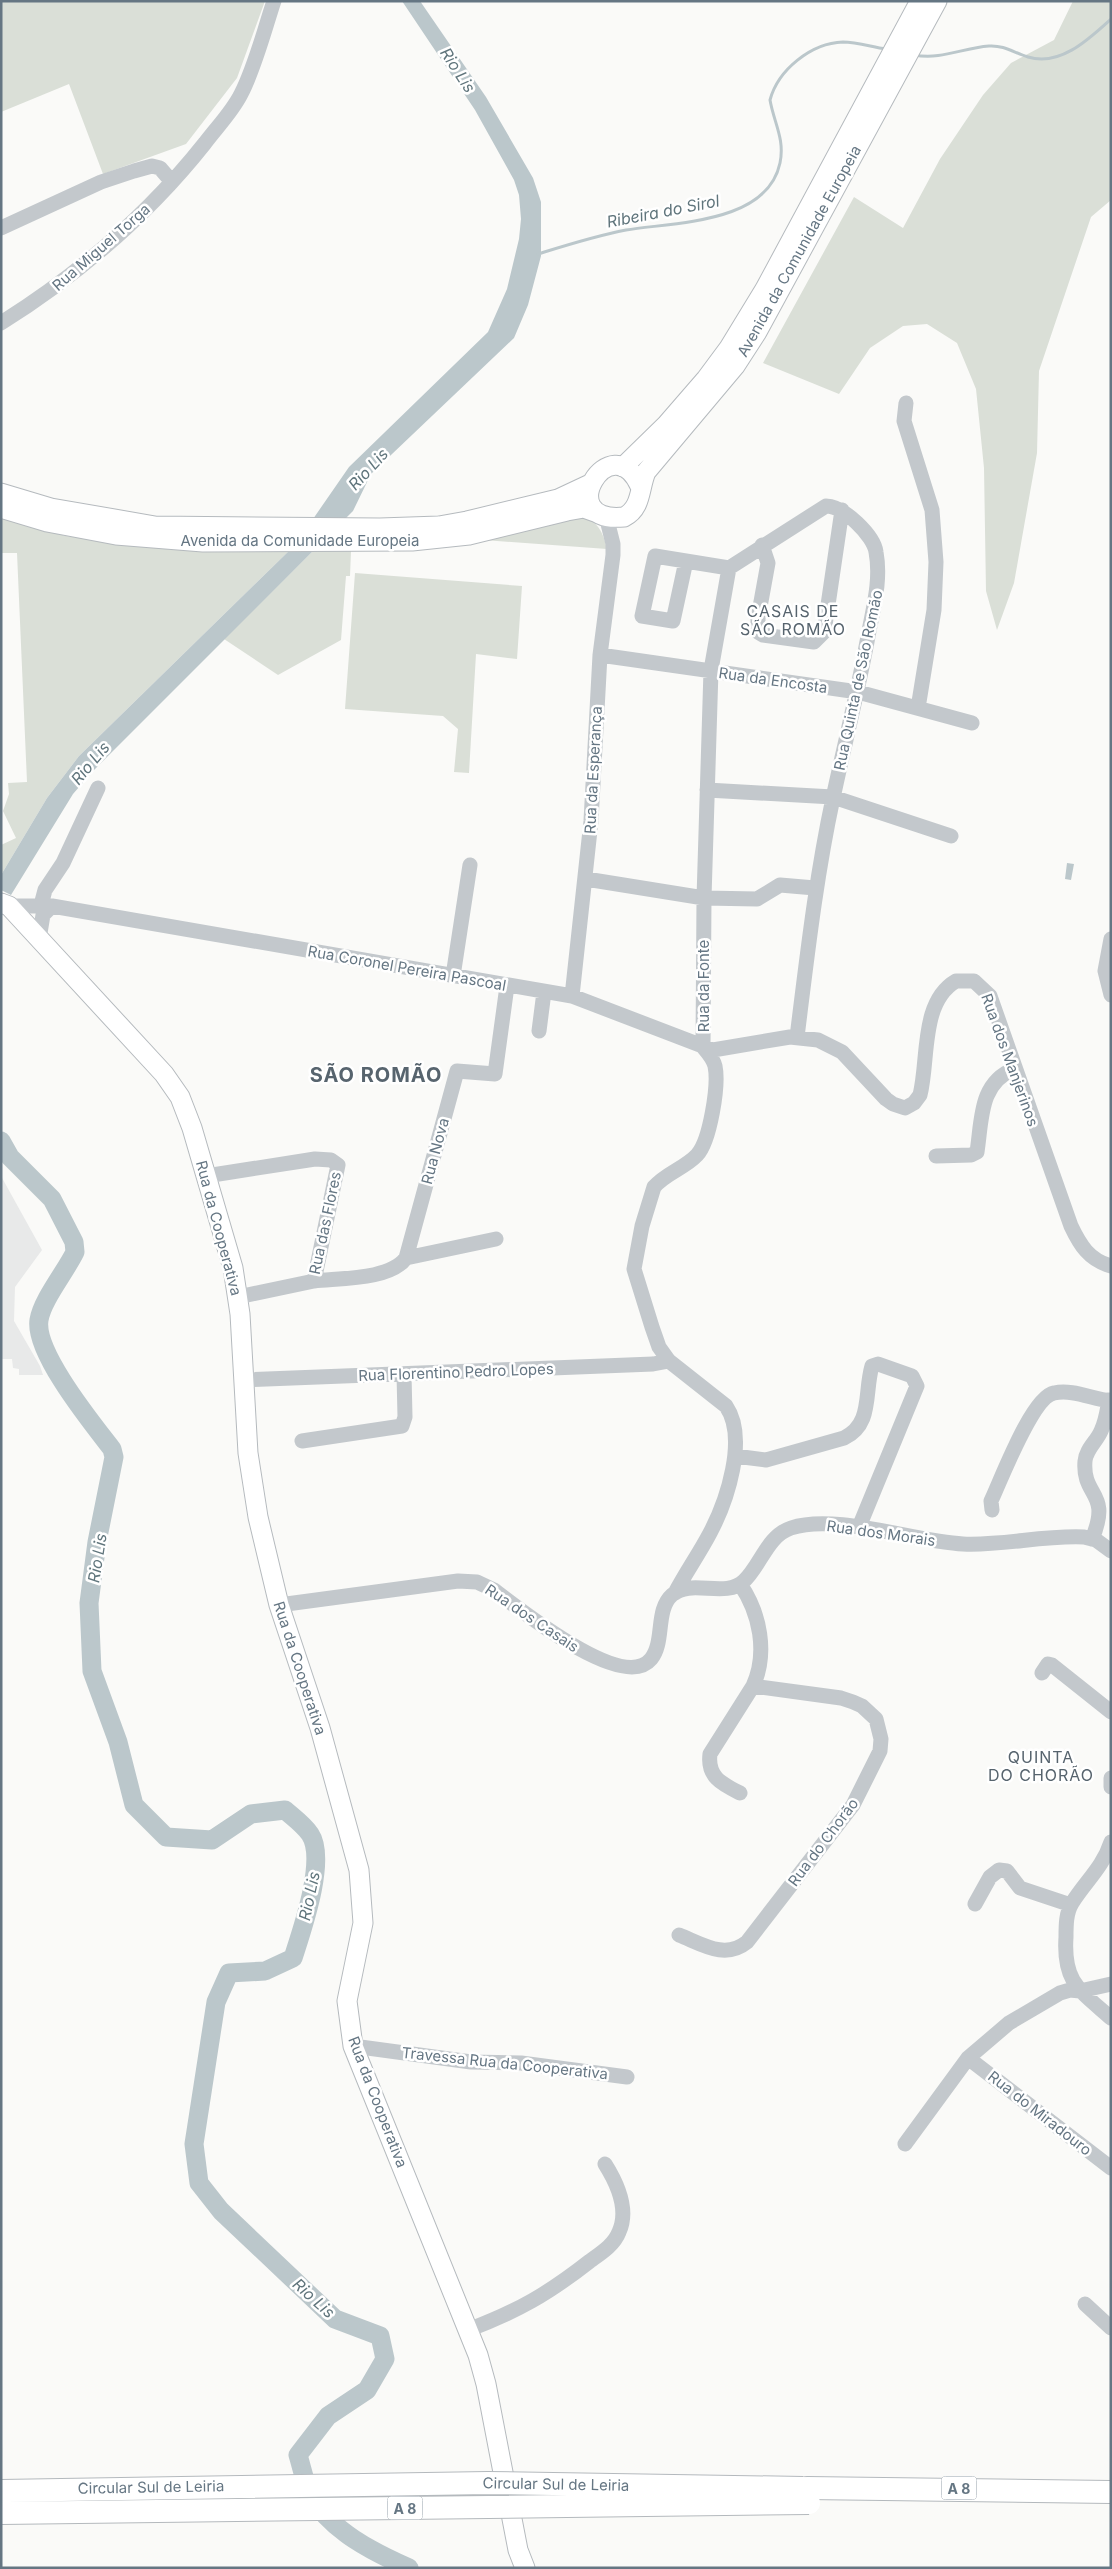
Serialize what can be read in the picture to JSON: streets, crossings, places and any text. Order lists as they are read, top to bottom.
{
  "streets": {
    "highway": ["Circular Sul de Leiria", "A 8"],
    "main road": ["Avenida da Comunidade Europeia", "Rua da Cooperativa"],
    "street": [
      "Rua Miguel Torga",
      "Rua da Encosta",
      "Rua Quinta de São Romão",
      "Rua da Esperança",
      "Rua Coronel Pereira Pascoal",
      "Rua da Fonte",
      "Rua dos Manjerinos",
      "Rua Nova",
      "Rua das Flores",
      "Rua Florentino Pedro Lopes",
      "Rua dos Morais",
      "Rua dos Casais",
      "Rua do Chorão",
      "Travessa Rua da Cooperativa",
      "Rua do Miradouro"
    ]
  },
  "crossings": [
    ["Avenida da Comunidade Europeia", "Rua da Esperança"],
    ["Rua da Encosta", "Rua Quinta de São Romão"],
    ["Rua da Encosta", "Rua da Esperança"],
    ["Rua da Encosta", "Rua da Fonte"],
    ["Rua Quinta de São Romão", "Rua Coronel Pereira Pascoal"],
    ["Rua Quinta de São Romão", "Rua dos Manjerinos"],
    ["Rua da Esperança", "Rua Coronel Pereira Pascoal"],
    ["Rua Coronel Pereira Pascoal", "Rua da Fonte"],
    ["Rua Coronel Pereira Pascoal", "Rua dos Manjerinos"],
    ["Rua Coronel Pereira Pascoal", "Rua Nova"],
    ["Rua Coronel Pereira Pascoal", "Rua da Cooperativa"],
    ["Rua da Fonte", "Rua Florentino Pedro Lopes"],
    ["Rua da Fonte", "Rua dos Casais"],
    ["Rua das Flores", "Rua da Cooperativa"],
    ["Rua da Cooperativa", "Rua Florentino Pedro Lopes"],
    ["Rua da Cooperativa", "Rua dos Casais"],
    ["Rua da Cooperativa", "Travessa Rua da Cooperativa"]
  ],
  "districts": ["CASAIS DE SÃO ROMÃO", "SÃO ROMÃO", "QUINTA DO CHORÃO"],
  "water": ["Rio Lis", "Ribeira do Sirol"]
}
